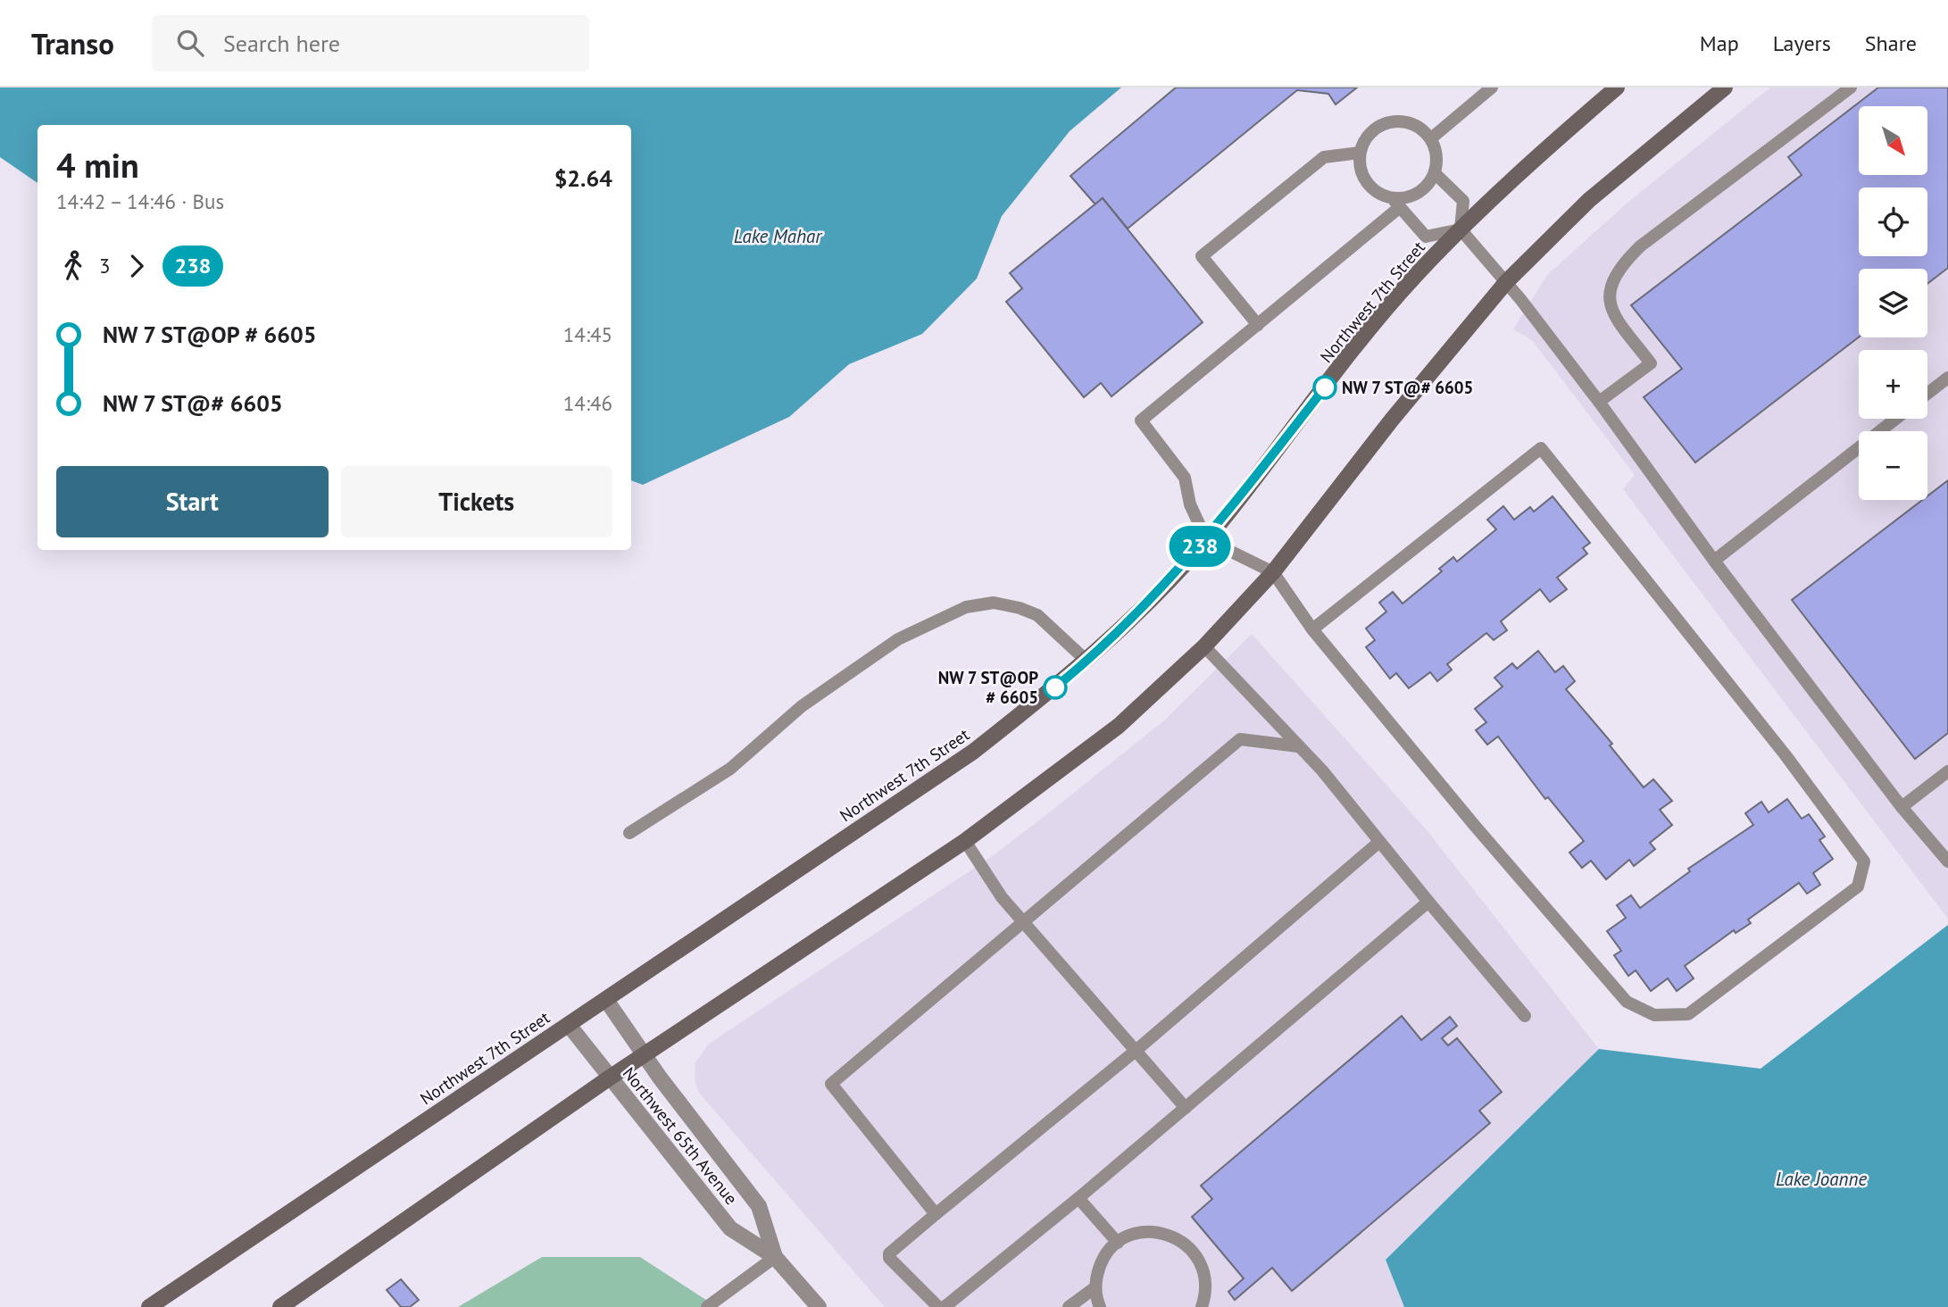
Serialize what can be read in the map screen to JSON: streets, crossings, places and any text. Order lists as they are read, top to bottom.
{
  "streets": {
    "main road": ["Northwest 7th Street"],
    "street": ["Northwest 65th Avenue"]
  },
  "crossings": [
    ["Northwest 7th Street", "Northwest 65th Avenue"]
  ],
  "water": ["Lake Mahar", "Lake Joanne"],
  "places": ["NW 7 ST@# 6605", "NW 7 ST@OP # 6605"],
  "lines": ["bus line 238"],
  "north": "bottom right",
  "page": {
    "header": "Transo",
    "search": "Search here",
    "nav": ["Map", "Layers", "Share"],
    "on_map": "238",
    "map_buttons": ["+", "−"],
    "heading": ["4 min", "14:42 – 14:46 · Bus", "$2.64"],
    "legs": ["3", "238"],
    "list": [
      {
        "name": "NW 7 ST@OP # 6605",
        "value": "14:45"
      },
      {
        "name": "NW 7 ST@# 6605",
        "value": "14:46"
      }
    ],
    "buttons": ["Start", "Tickets"]
  }
}
